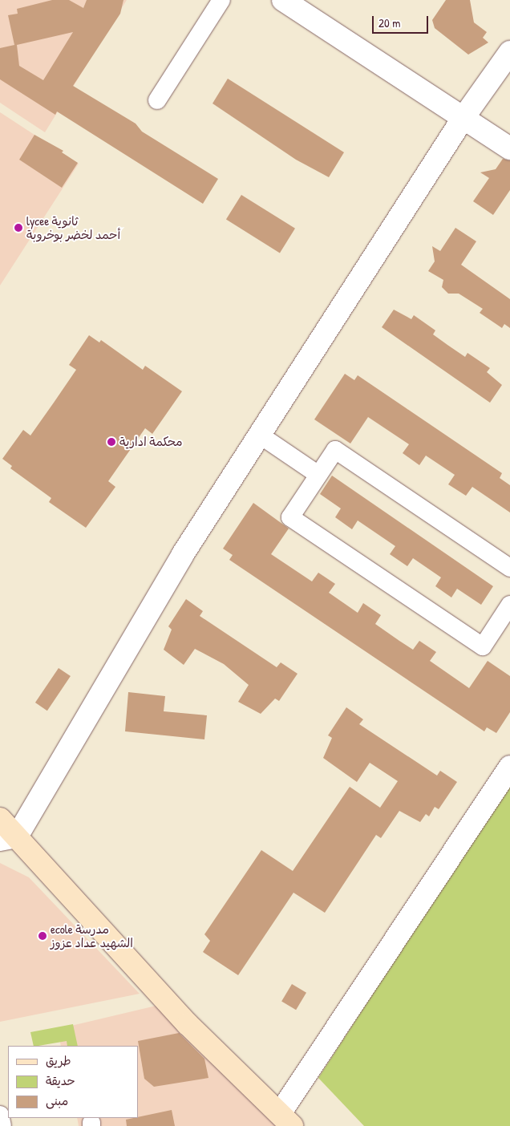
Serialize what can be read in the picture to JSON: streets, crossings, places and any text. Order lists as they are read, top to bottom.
{
  "places": ["lycee ثانوية أحمد لخضر بوخروبة", "محكمة ادارية", "ecole مدرسة الشهيد عداد عزوز"],
  "legend": ["طريق", "حديقة", "مبنى"],
  "scale_bar": "20 m"
}
